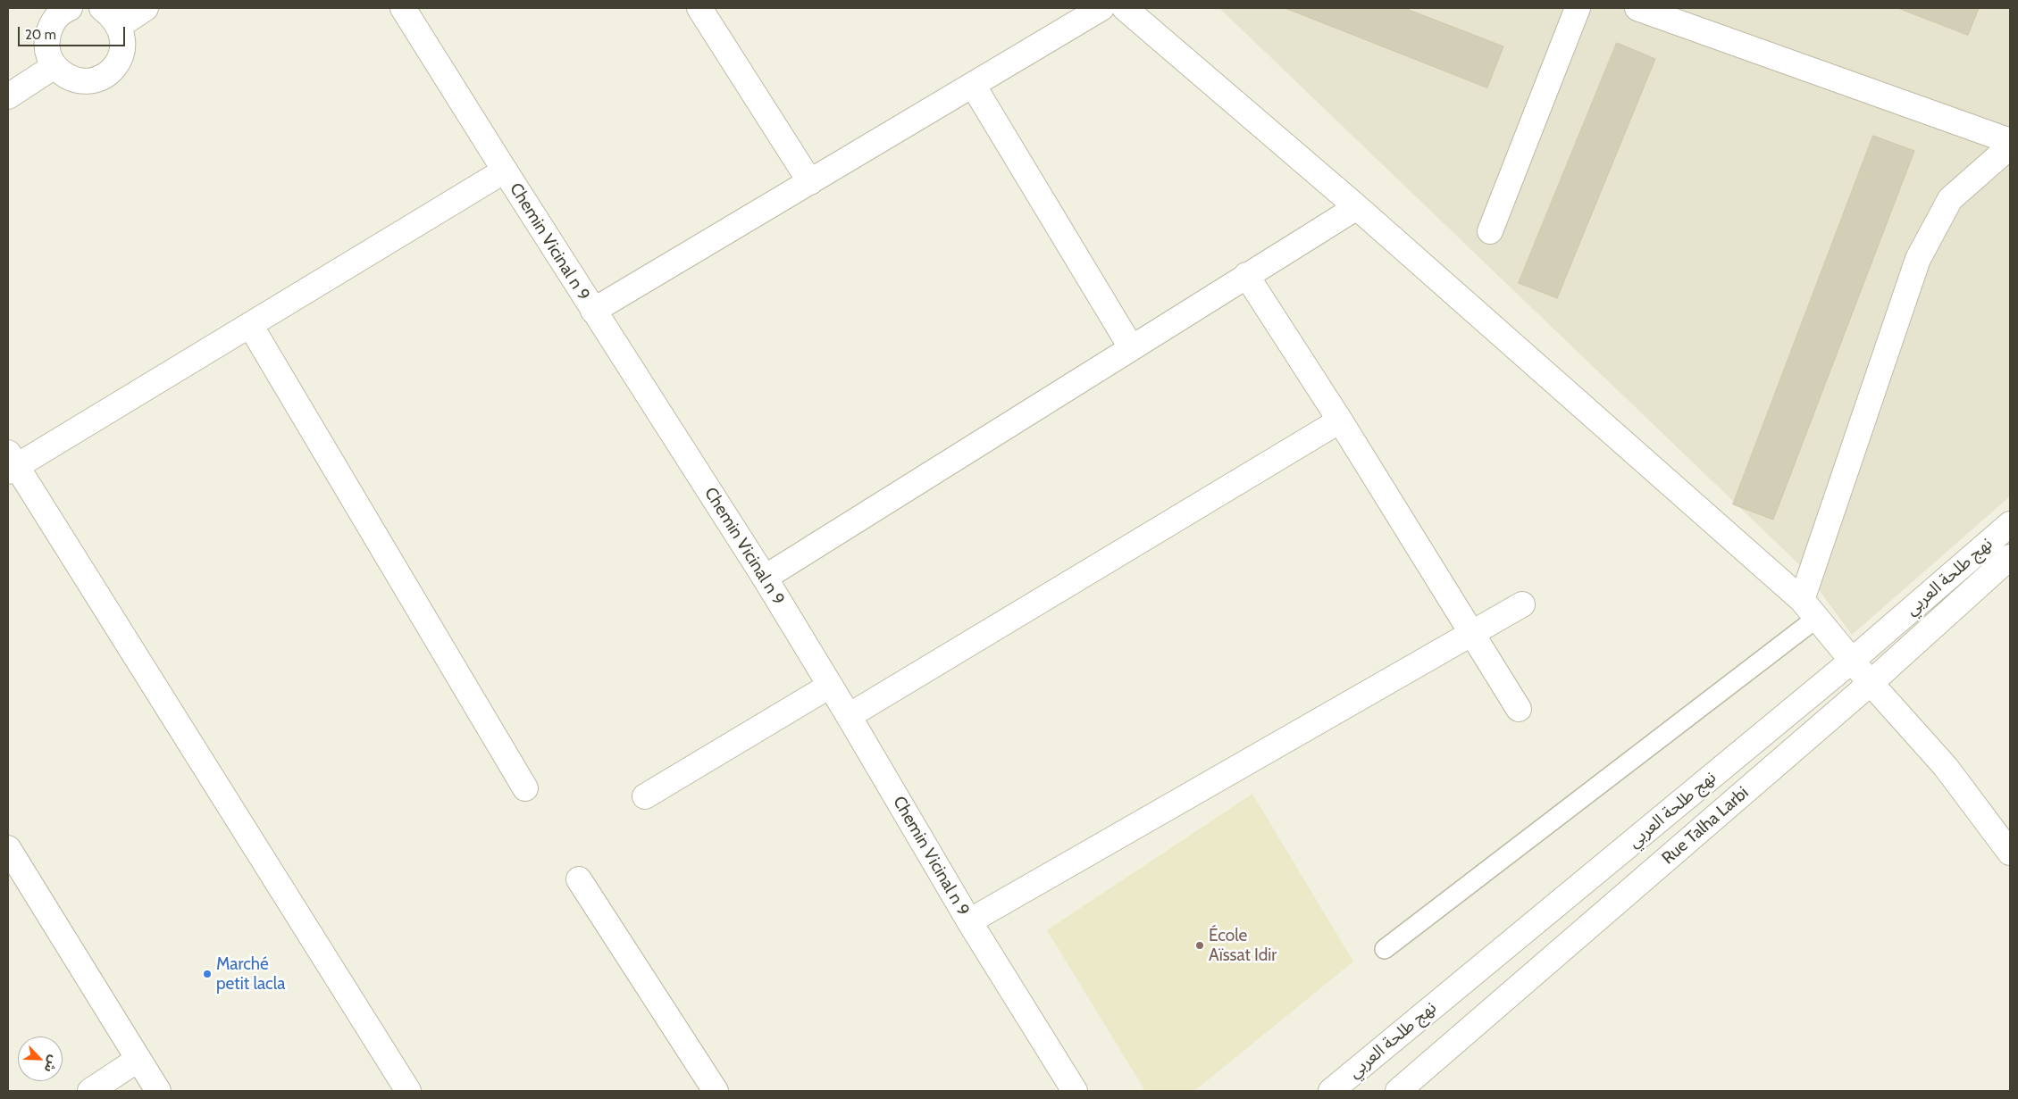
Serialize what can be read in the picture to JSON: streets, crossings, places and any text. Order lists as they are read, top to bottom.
{
  "streets": {
    "street": ["Chemin Vicinal n 9", "نهج طلحة العربي", "Rue Talha Larbi"]
  },
  "places": ["École Aïssat Idir", "Marché petit lacla"],
  "scale_bar": "20 m",
  "north": "bottom right"
}
